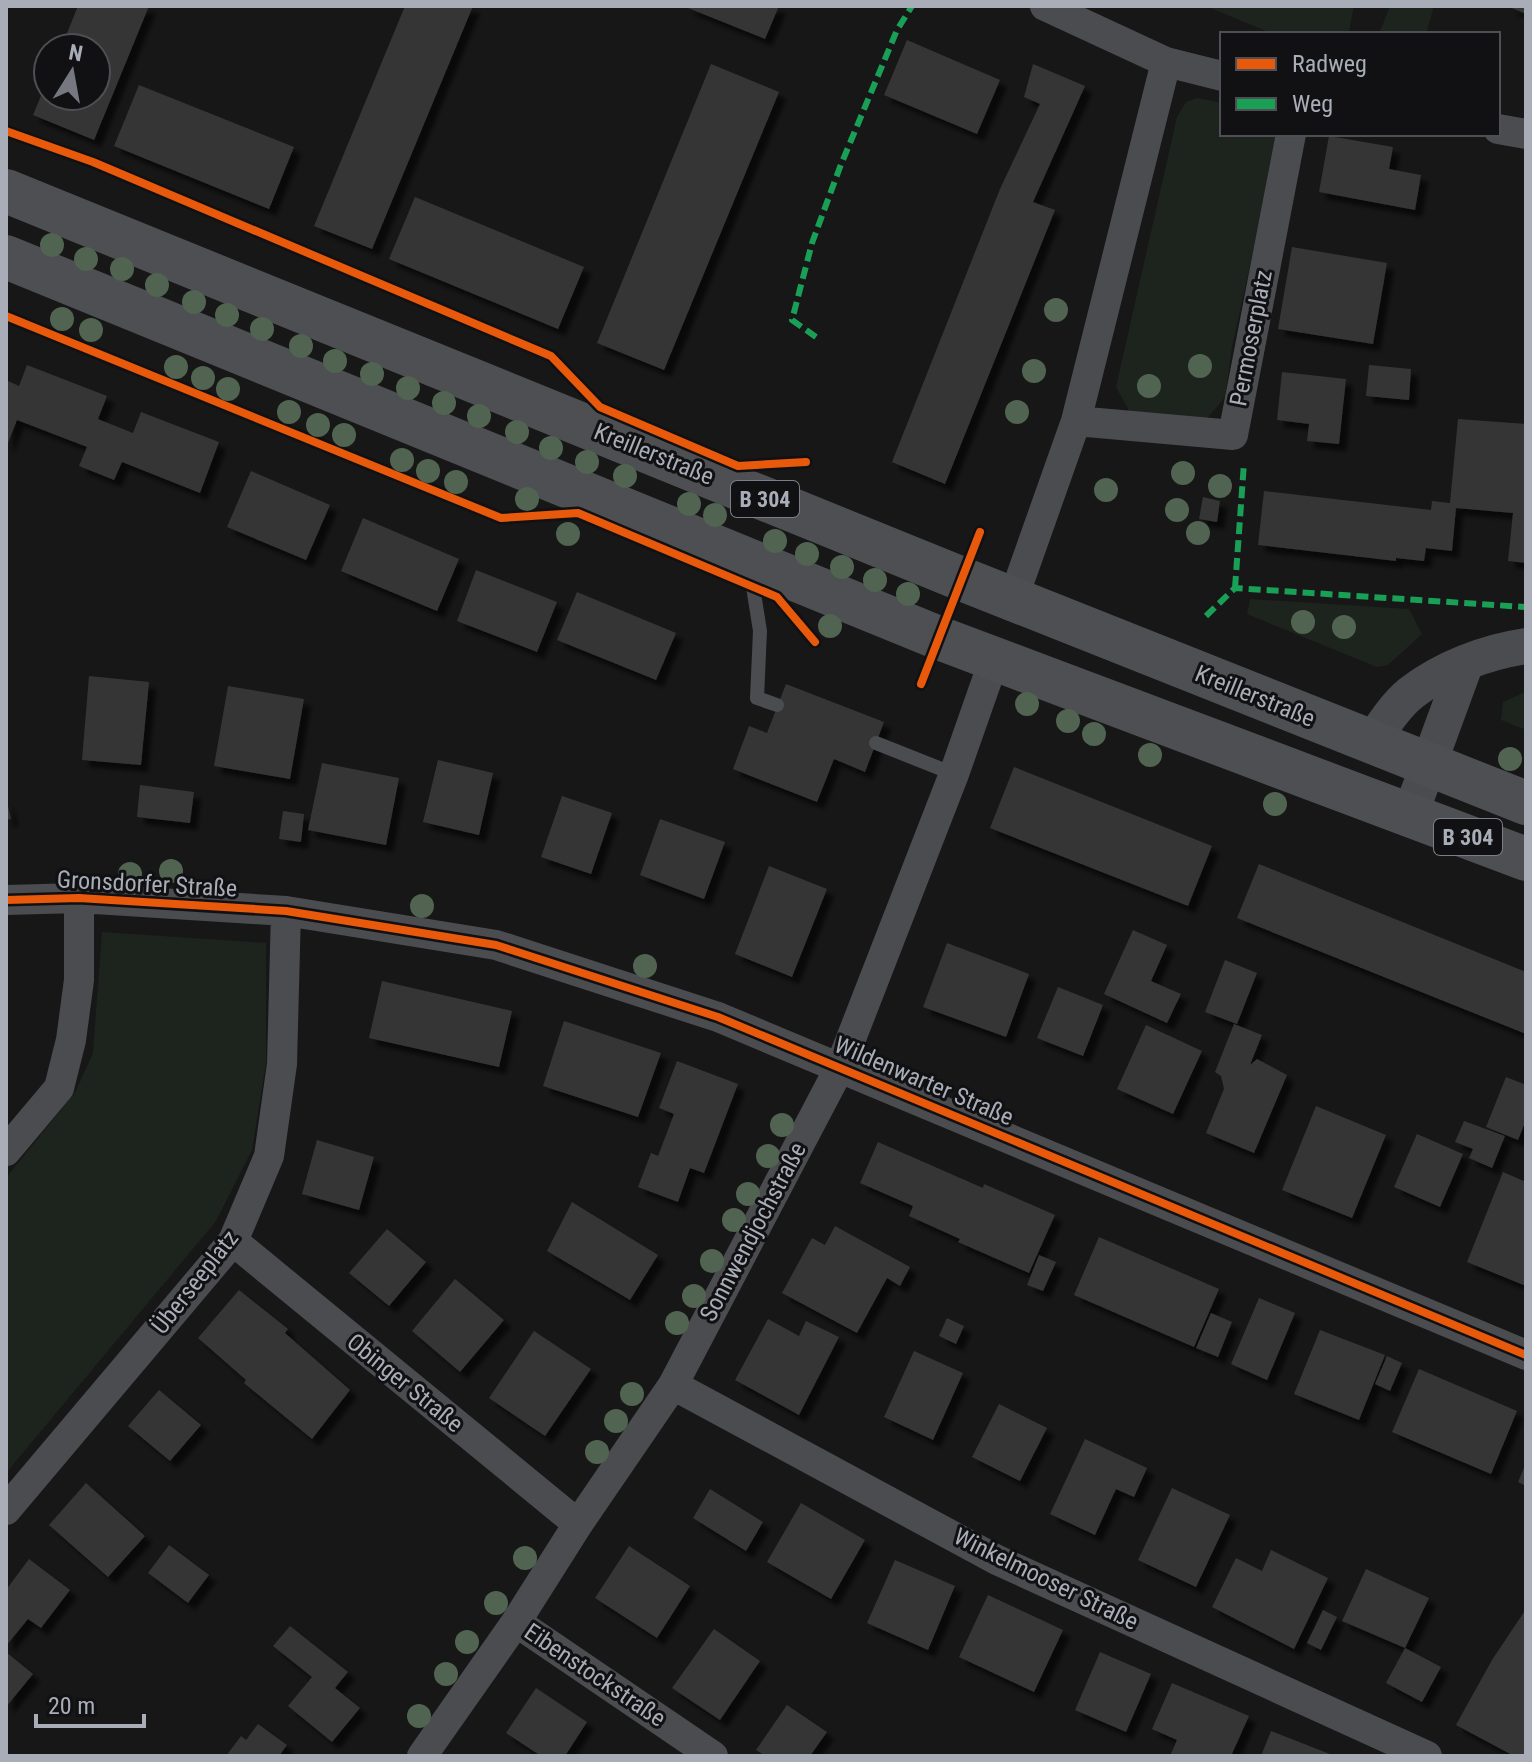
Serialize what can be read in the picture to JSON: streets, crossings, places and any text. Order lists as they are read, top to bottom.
{
  "streets": {
    "main road": ["Kreillerstraße", "B 304"],
    "street": [
      "Permoserplatz",
      "Gronsdorfer Straße",
      "Wildenwarter Straße",
      "Sonnwendjochstraße",
      "Überseeplatz",
      "Obinger Straße",
      "Winkelmooser Straße",
      "Eibenstockstraße"
    ]
  },
  "crossings": [
    ["B 304", "Sonnwendjochstraße"],
    ["Gronsdorfer Straße", "Wildenwarter Straße"],
    ["Gronsdorfer Straße", "Überseeplatz"],
    ["Wildenwarter Straße", "Sonnwendjochstraße"],
    ["Wildenwarter Straße", "Überseeplatz"],
    ["Sonnwendjochstraße", "Obinger Straße"],
    ["Sonnwendjochstraße", "Winkelmooser Straße"],
    ["Sonnwendjochstraße", "Eibenstockstraße"],
    ["Überseeplatz", "Obinger Straße"]
  ],
  "legend": ["Radweg", "Weg"],
  "scale_bar": "20 m",
  "north": "top"
}
